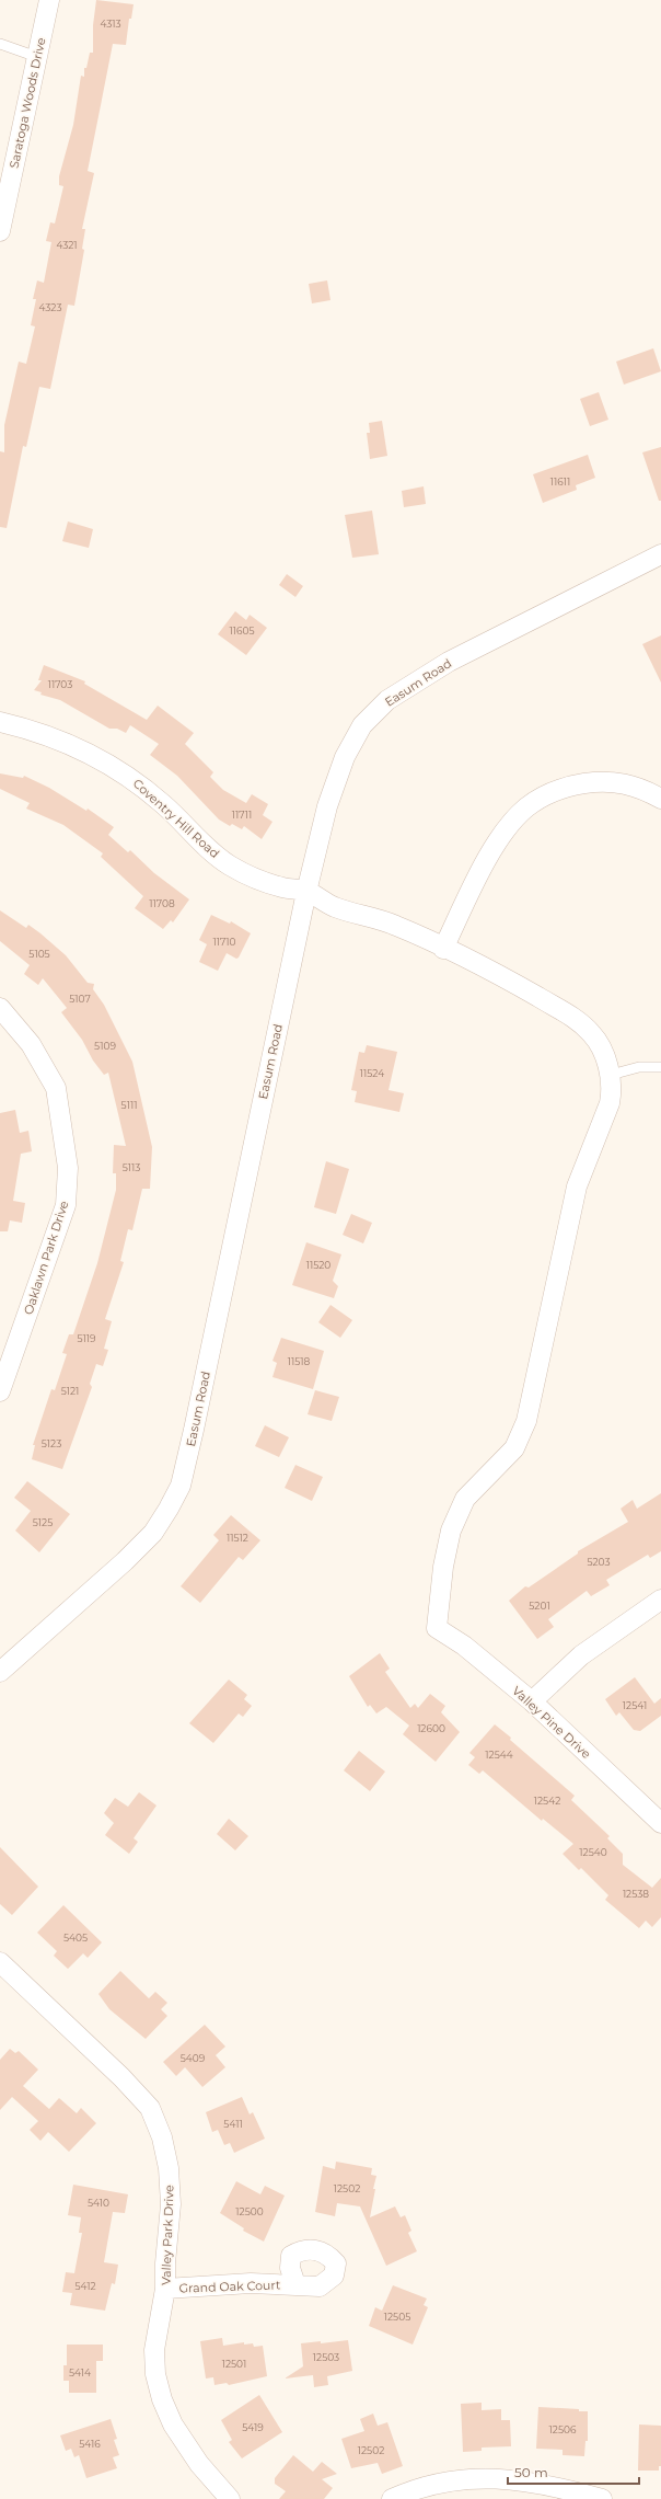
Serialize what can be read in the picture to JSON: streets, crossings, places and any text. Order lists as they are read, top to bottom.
{
  "streets": {
    "street": [
      "Saratoga Woods Drive",
      "Easum Road",
      "Coventry Hill Road",
      "Oaklawn Park Drive",
      "Valley Pine Drive",
      "Valley Park Drive",
      "Grand Oak Court"
    ]
  },
  "crossings": [
    ["Easum Road", "Coventry Hill Road"],
    ["Coventry Hill Road", "Valley Pine Drive"],
    ["Valley Park Drive", "Grand Oak Court"]
  ],
  "house_numbers": [
    "4313",
    "4321",
    "4323",
    "11611",
    "11605",
    "11703",
    "11711",
    "11708",
    "11710",
    "5105",
    "5107",
    "5109",
    "11524",
    "5111",
    "5113",
    "11520",
    "5119",
    "11518",
    "5121",
    "5123",
    "5125",
    "11512",
    "5203",
    "5201",
    "12541",
    "12600",
    "12544",
    "12542",
    "12540",
    "12538",
    "5405",
    "5409",
    "5411",
    "12502",
    "5410",
    "12500",
    "5412",
    "12505",
    "12503",
    "12501",
    "5414",
    "5419",
    "12506",
    "5416",
    "12502"
  ],
  "scale_bar": "50 m"
}
